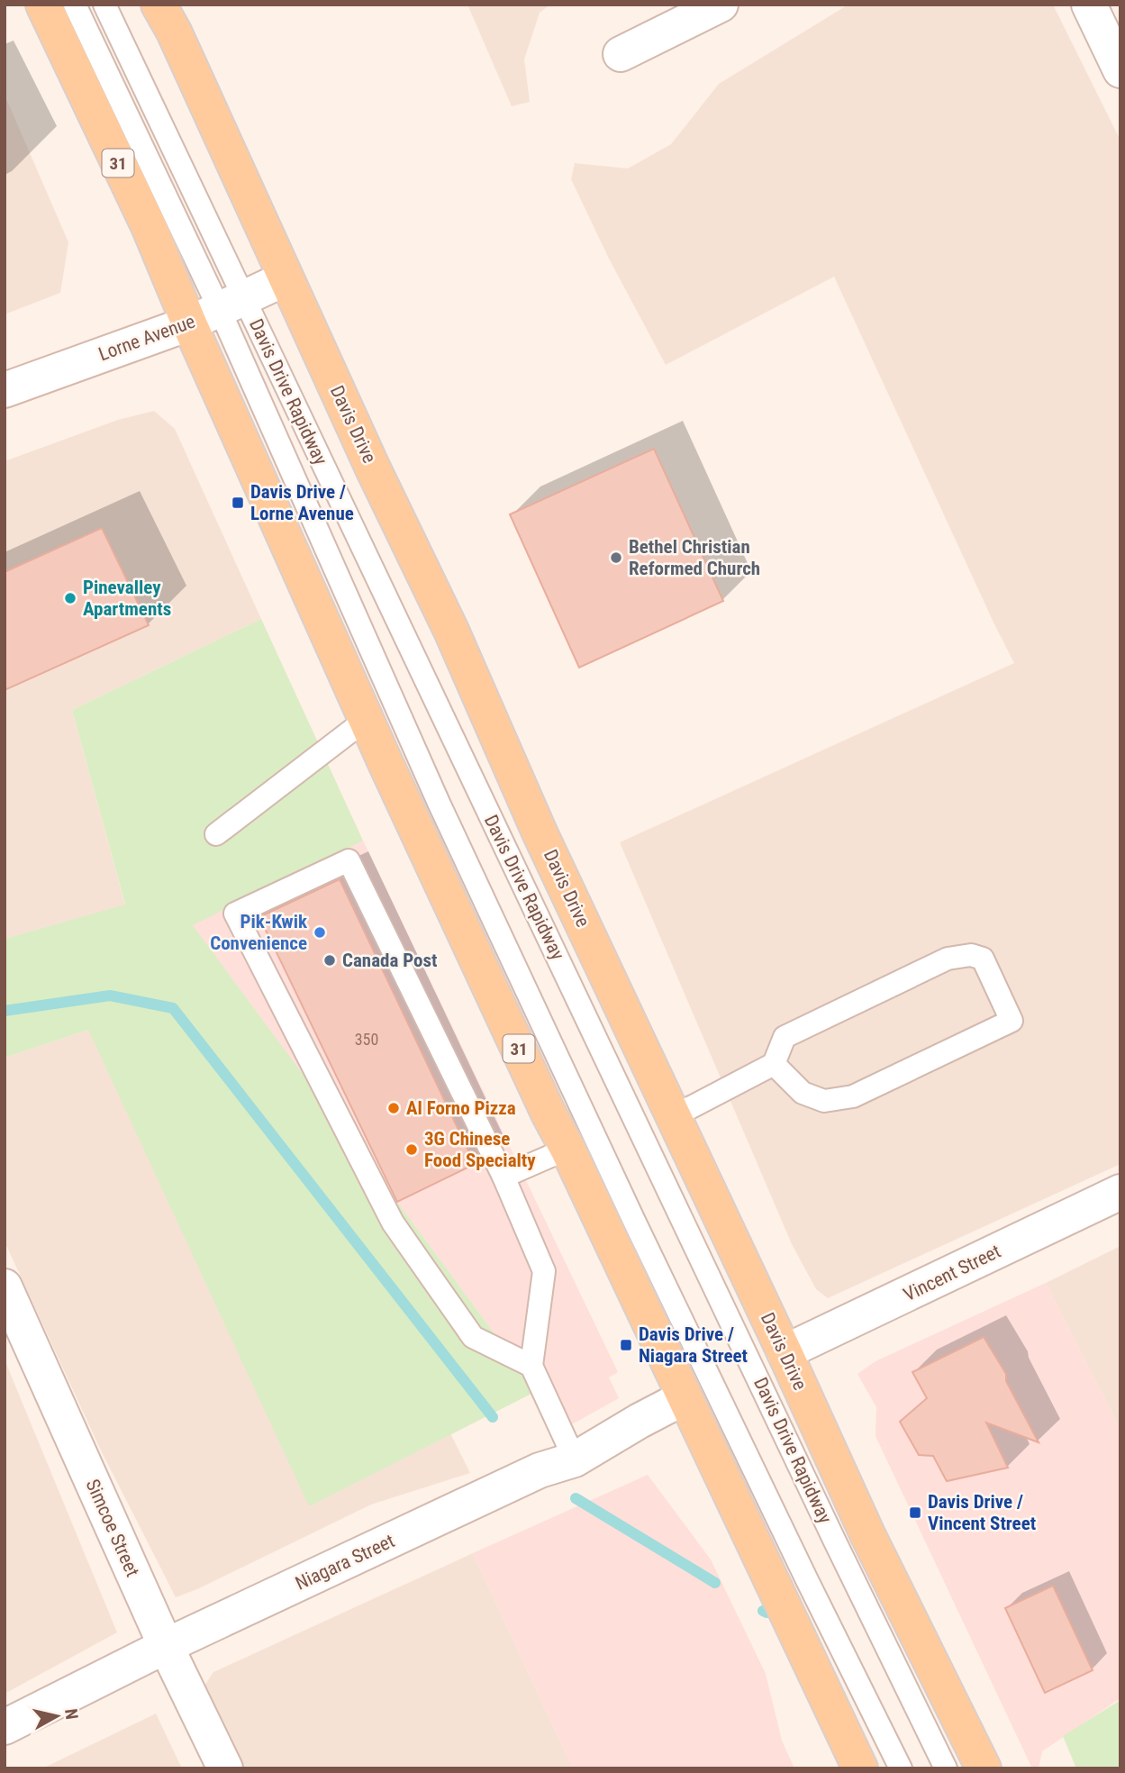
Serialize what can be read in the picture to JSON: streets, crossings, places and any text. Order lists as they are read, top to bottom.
{
  "streets": {
    "main road": ["31", "Davis Drive"],
    "street": [
      "Lorne Avenue",
      "Vincent Street",
      "Simcoe Street",
      "Niagara Street"
    ],
    "lane": ["Davis Drive Rapidway"]
  },
  "crossings": [
    ["31", "Lorne Avenue"],
    ["31", "Davis Drive Rapidway"],
    ["31", "Niagara Street"],
    ["Lorne Avenue", "Davis Drive Rapidway"],
    ["Lorne Avenue", "Davis Drive"],
    ["Davis Drive", "Vincent Street"],
    ["Simcoe Street", "Niagara Street"]
  ],
  "places": {
    "transit": ["Davis Drive / Lorne Avenue", "Davis Drive / Niagara Street", "Davis Drive / Vincent Street"],
    "other": [
      "Bethel Christian Reformed Church",
      "Pinevalley Apartments",
      "Pik-Kwik Convenience",
      "Canada Post",
      "Al Forno Pizza",
      "3G Chinese Food Specialty"
    ]
  },
  "house_numbers": ["350"],
  "north": "right"
}
